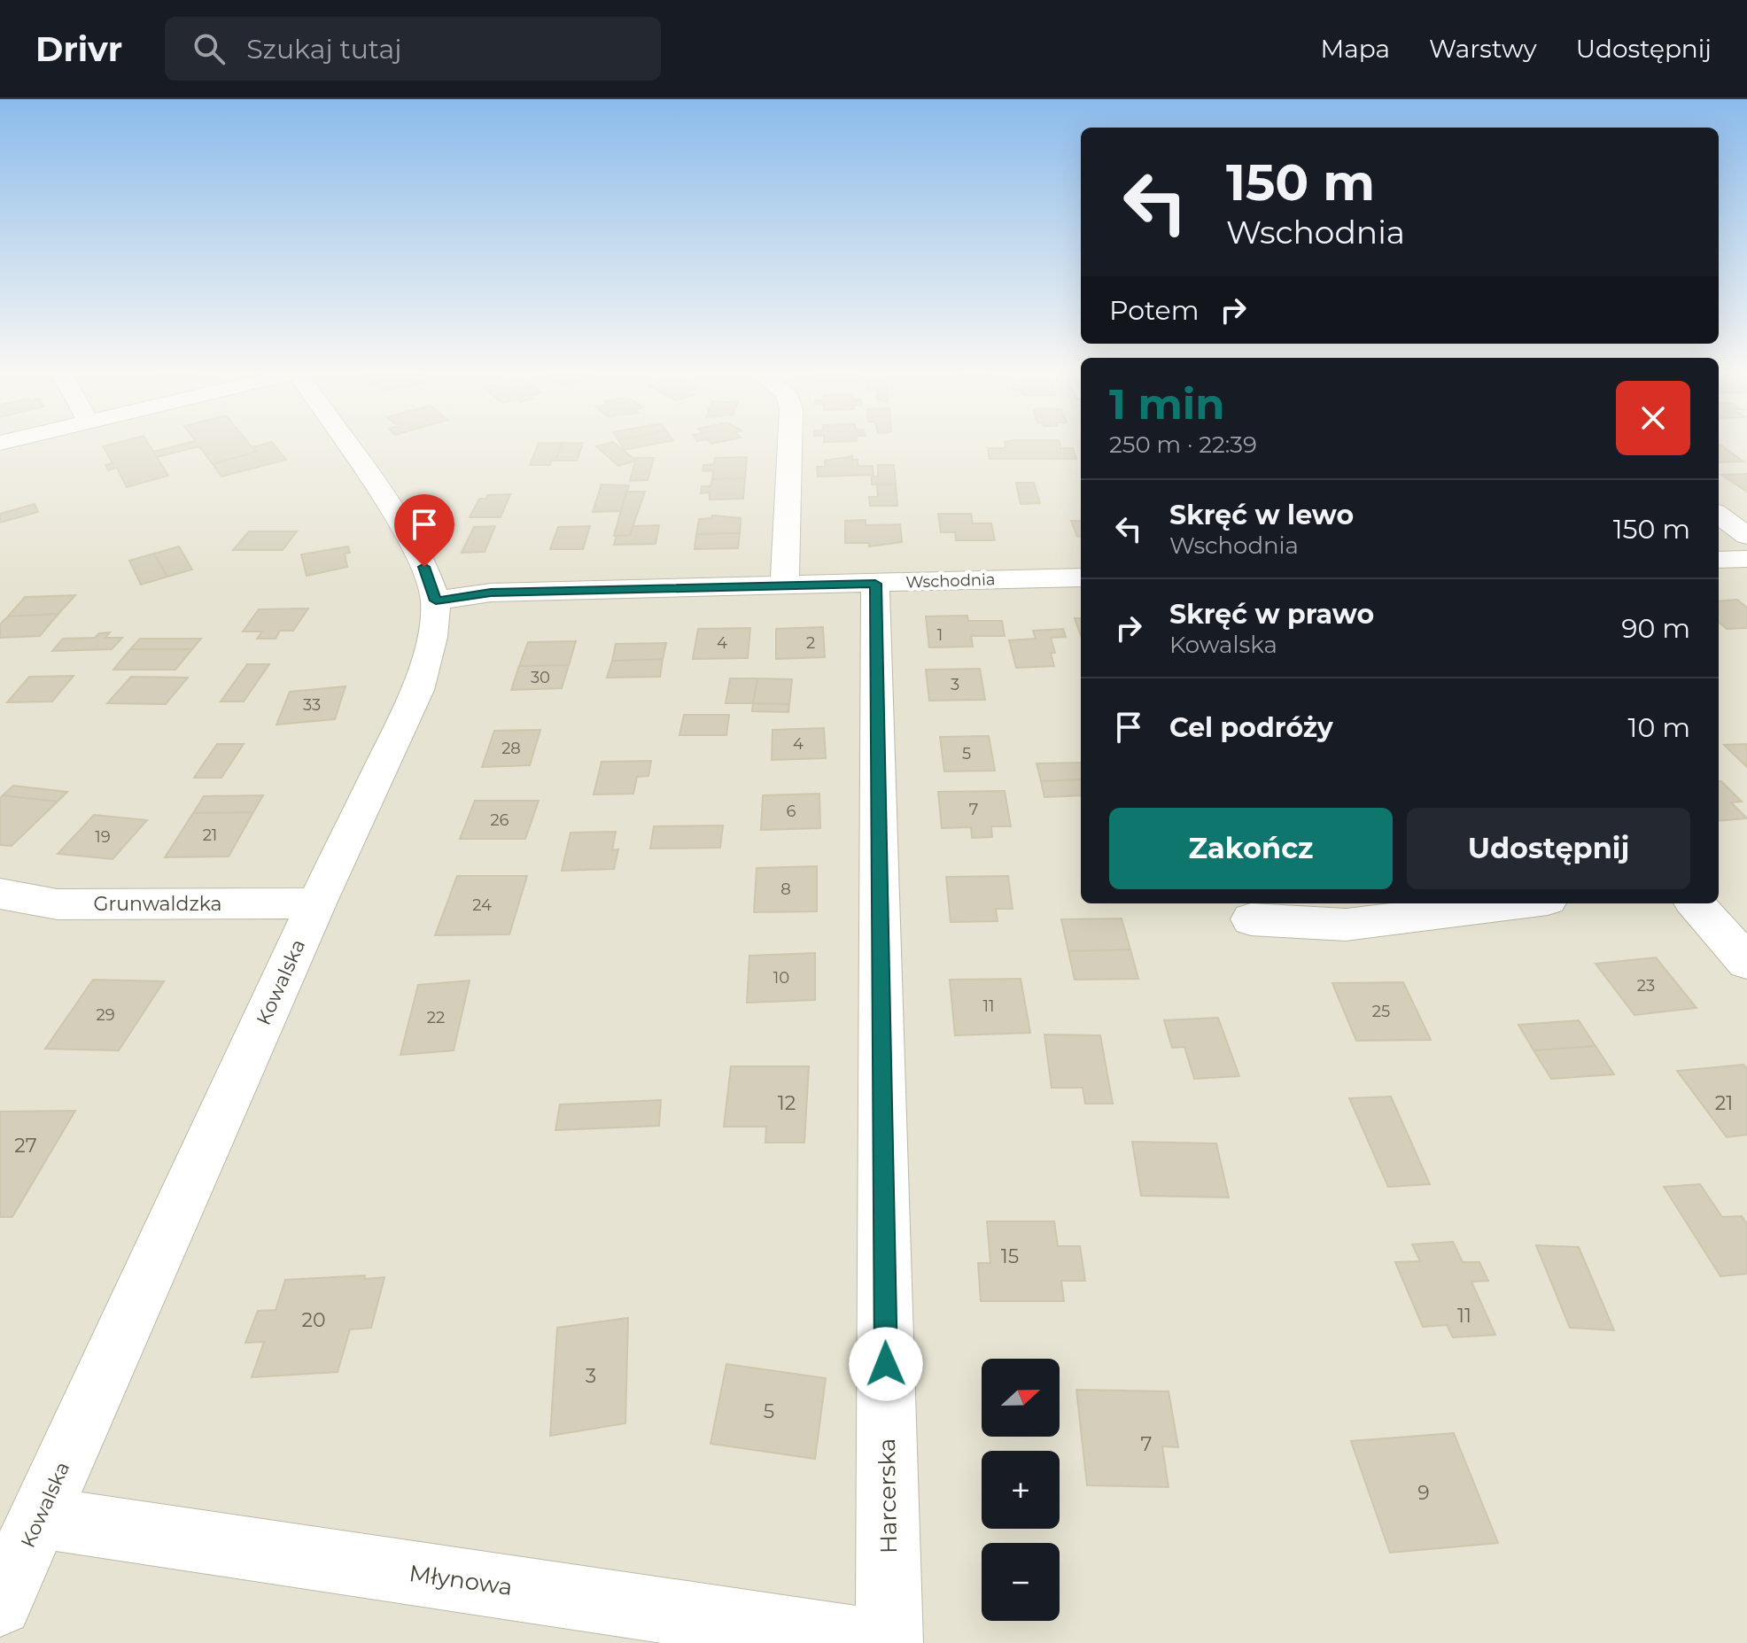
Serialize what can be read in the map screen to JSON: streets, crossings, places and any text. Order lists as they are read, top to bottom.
{
  "streets": {
    "street": [
      "Wschodnia",
      "Grunwaldzka",
      "Kowalska",
      "Harcerska",
      "Młynowa"
    ]
  },
  "crossings": [
    ["Wschodnia", "Kowalska"],
    ["Wschodnia", "Harcerska"],
    ["Grunwaldzka", "Kowalska"],
    ["Kowalska", "Młynowa"]
  ],
  "house_numbers": [
    "1",
    "4",
    "2",
    "30",
    "3",
    "33",
    "4",
    "28",
    "5",
    "7",
    "6",
    "26",
    "21",
    "19",
    "8",
    "24",
    "10",
    "23",
    "11",
    "25",
    "29",
    "22",
    "12",
    "21",
    "27",
    "15",
    "11",
    "20",
    "3",
    "5",
    "7",
    "9"
  ],
  "north": "right",
  "page": {
    "header": "Drivr",
    "search": "Szukaj tutaj",
    "nav": ["Mapa", "Warstwy", "Udostępnij"],
    "turn": ["150 m", "Wschodnia"],
    "then": "Potem",
    "heading": ["1 min", "250 m · 22:39"],
    "list": [
      {
        "name": "Skręć w lewo",
        "note": "Wschodnia",
        "value": "150 m"
      },
      {
        "name": "Skręć w prawo",
        "note": "Kowalska",
        "value": "90 m"
      },
      {
        "name": "Cel podróży",
        "value": "10 m"
      }
    ],
    "buttons": ["Zakończ", "Udostępnij"],
    "map_buttons": ["+", "−"]
  }
}
